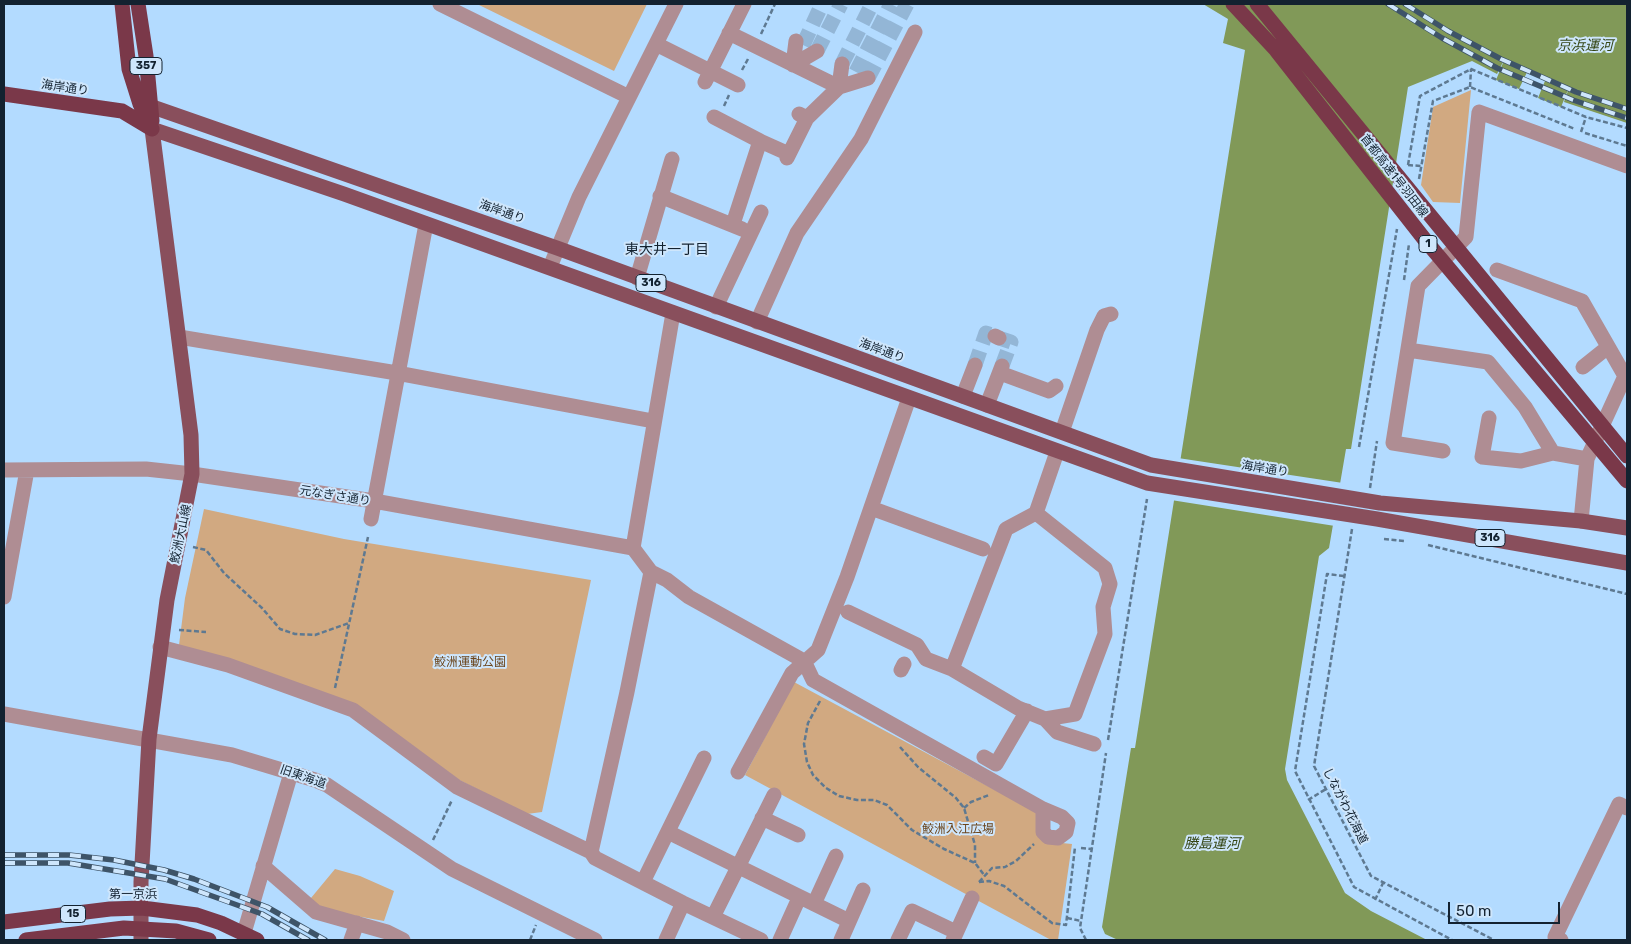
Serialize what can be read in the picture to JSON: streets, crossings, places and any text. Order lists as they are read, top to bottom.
{
  "streets": {
    "highway": [
      "357",
      "海岸通り",
      "首都高速1号羽田線",
      "1",
      "第一京浜",
      "15"
    ],
    "main road": ["316", "鮫洲大山線"],
    "street": ["元なぎさ通り", "旧東海道"],
    "path": ["しながわ花海道"]
  },
  "crossings": [
    ["357", "海岸通り"],
    ["357", "鮫洲大山線"],
    ["海岸通り", "鮫洲大山線"],
    ["海岸通り", "しながわ花海道"],
    ["元なぎさ通り", "鮫洲大山線"],
    ["鮫洲大山線", "旧東海道"],
    ["鮫洲大山線", "第一京浜"],
    ["鮫洲大山線", "15"]
  ],
  "districts": ["東大井一丁目"],
  "water": ["京浜運河", "勝島運河"],
  "parks": ["鮫洲運動公園", "鮫洲入江広場"],
  "scale_bar": "50 m"
}
